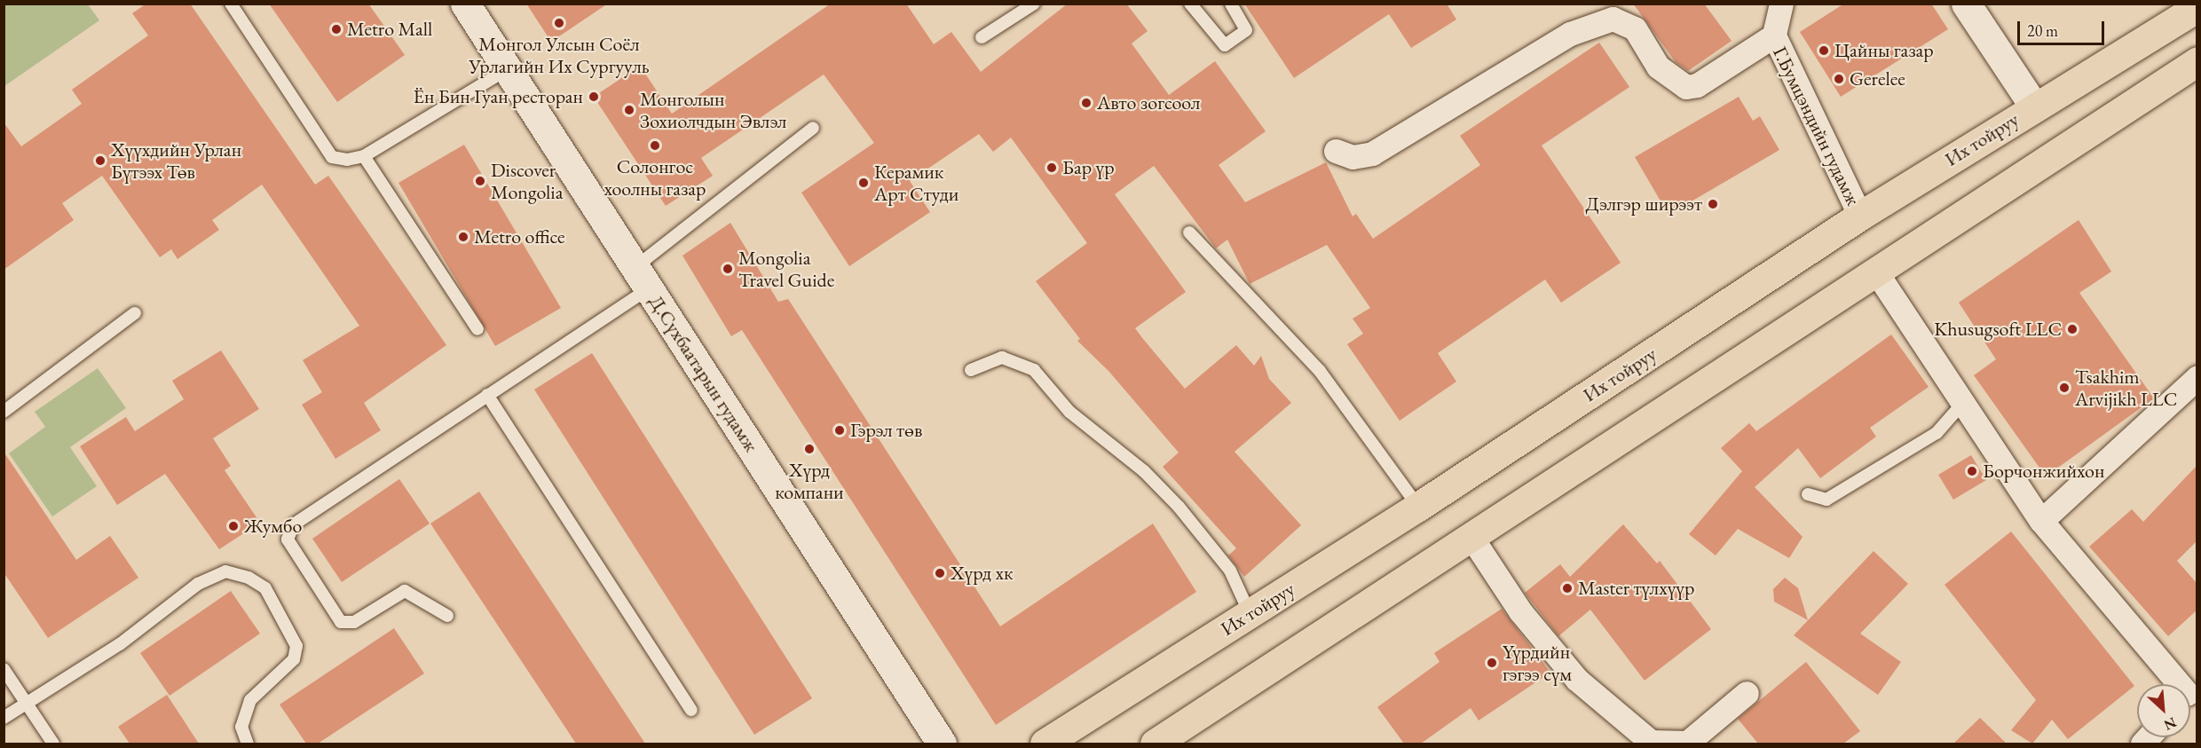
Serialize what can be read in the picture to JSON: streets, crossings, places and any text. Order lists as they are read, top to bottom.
{
  "streets": {
    "main road": ["Их тойруу", "Д.Сүхбаатарын гудамж"],
    "street": ["Г.Бумцэндийн гудамж"]
  },
  "crossings": [
    ["Г.Бумцэндийн гудамж", "Их тойруу"]
  ],
  "places": [
    "Mонгол Улсын Соёл Урлагийн Их Сургууль",
    "Metro Mall",
    "Цайны газар",
    "Gerelee",
    "Ён Бин Гуан ресторан",
    "Авто зогсоол",
    "Монголын Зохиолчдын Эвлэл",
    "Солонгос хоолны газар",
    "Хүүхдийн Урлан Бүтээх Төв",
    "Бар үр",
    "Discover Mongolia",
    "Керамик Арт Студи",
    "Дэлгэр ширээт",
    "Metro office",
    "Mongolia Travel Guide",
    "Khusugsoft LLC",
    "Tsakhim Arvijikh LLC",
    "Гэрэл төв",
    "Хүрд компани",
    "Борчонжийхон",
    "Жумбо",
    "Хүрд хк",
    "Master түлхүүр",
    "Үүрдийн гэгээ сүм"
  ],
  "scale_bar": "20 m",
  "north": "bottom right"
}
